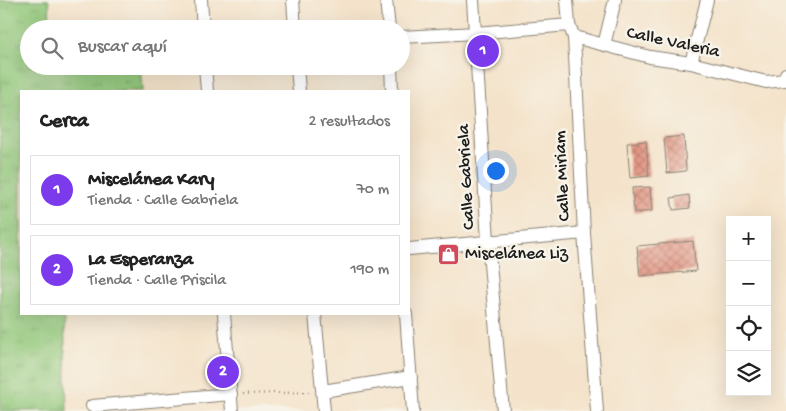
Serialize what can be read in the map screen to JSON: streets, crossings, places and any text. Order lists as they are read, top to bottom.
{
  "streets": {
    "street": ["Calle Valeria", "Calle Miriam", "Calle Gabriela"]
  },
  "crossings": [
    ["Calle Valeria", "Calle Miriam"],
    ["Calle Valeria", "Calle Gabriela"]
  ],
  "places": {
    "shop": ["Miscelánea Liz"]
  },
  "page": {
    "search": "Buscar aquí",
    "pins": ["1", "2"],
    "heading": ["Cerca", "2 resultados"],
    "list": [
      {
        "mark": "1",
        "name": "Miscelánea Kary",
        "note": "Tienda · Calle Gabriela",
        "value": "70 m"
      },
      {
        "mark": "2",
        "name": "La Esperanza",
        "note": "Tienda · Calle Priscila",
        "value": "190 m"
      }
    ],
    "map_buttons": ["+", "−"]
  }
}
